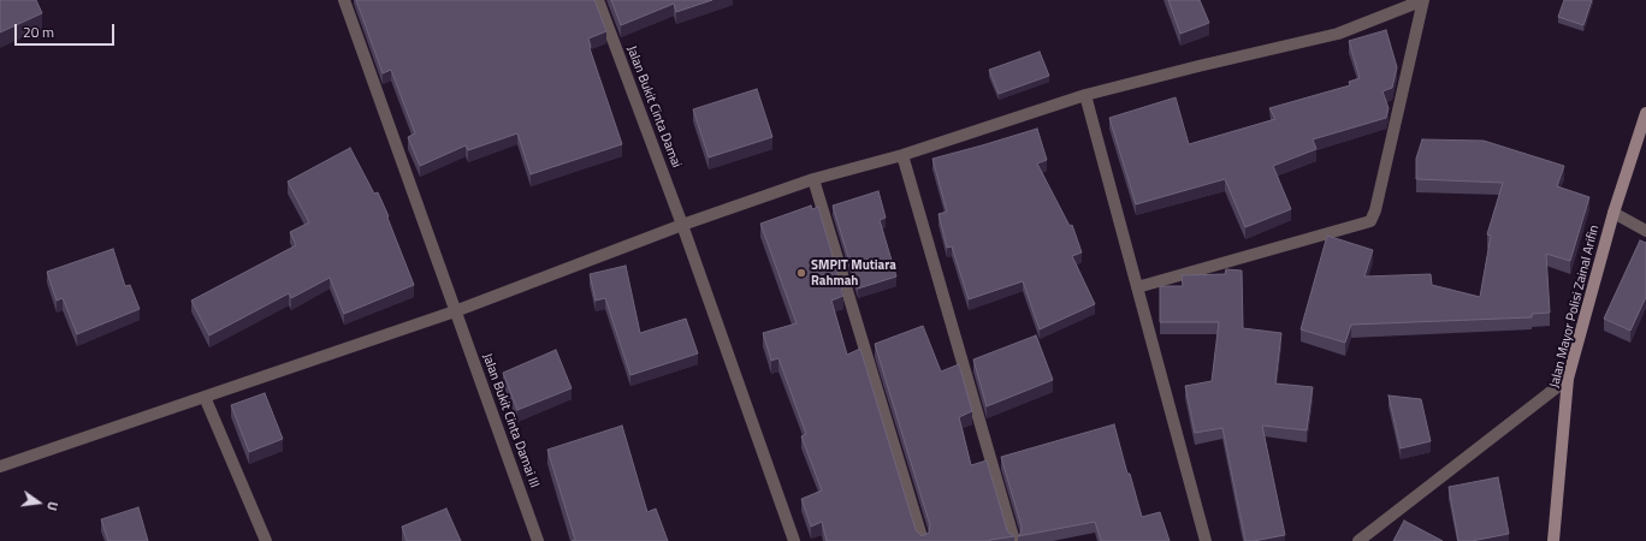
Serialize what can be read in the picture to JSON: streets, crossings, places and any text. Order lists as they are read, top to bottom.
{
  "streets": {
    "main road": ["Jalan Mayor Polisi Zainal Arifin"],
    "street": ["Jalan Bukit Cinta Damai", "Jalan Bukit Cinta Damai III"]
  },
  "places": ["SMPIT Mutiara Rahmah"],
  "scale_bar": "20 m",
  "north": "right"
}
